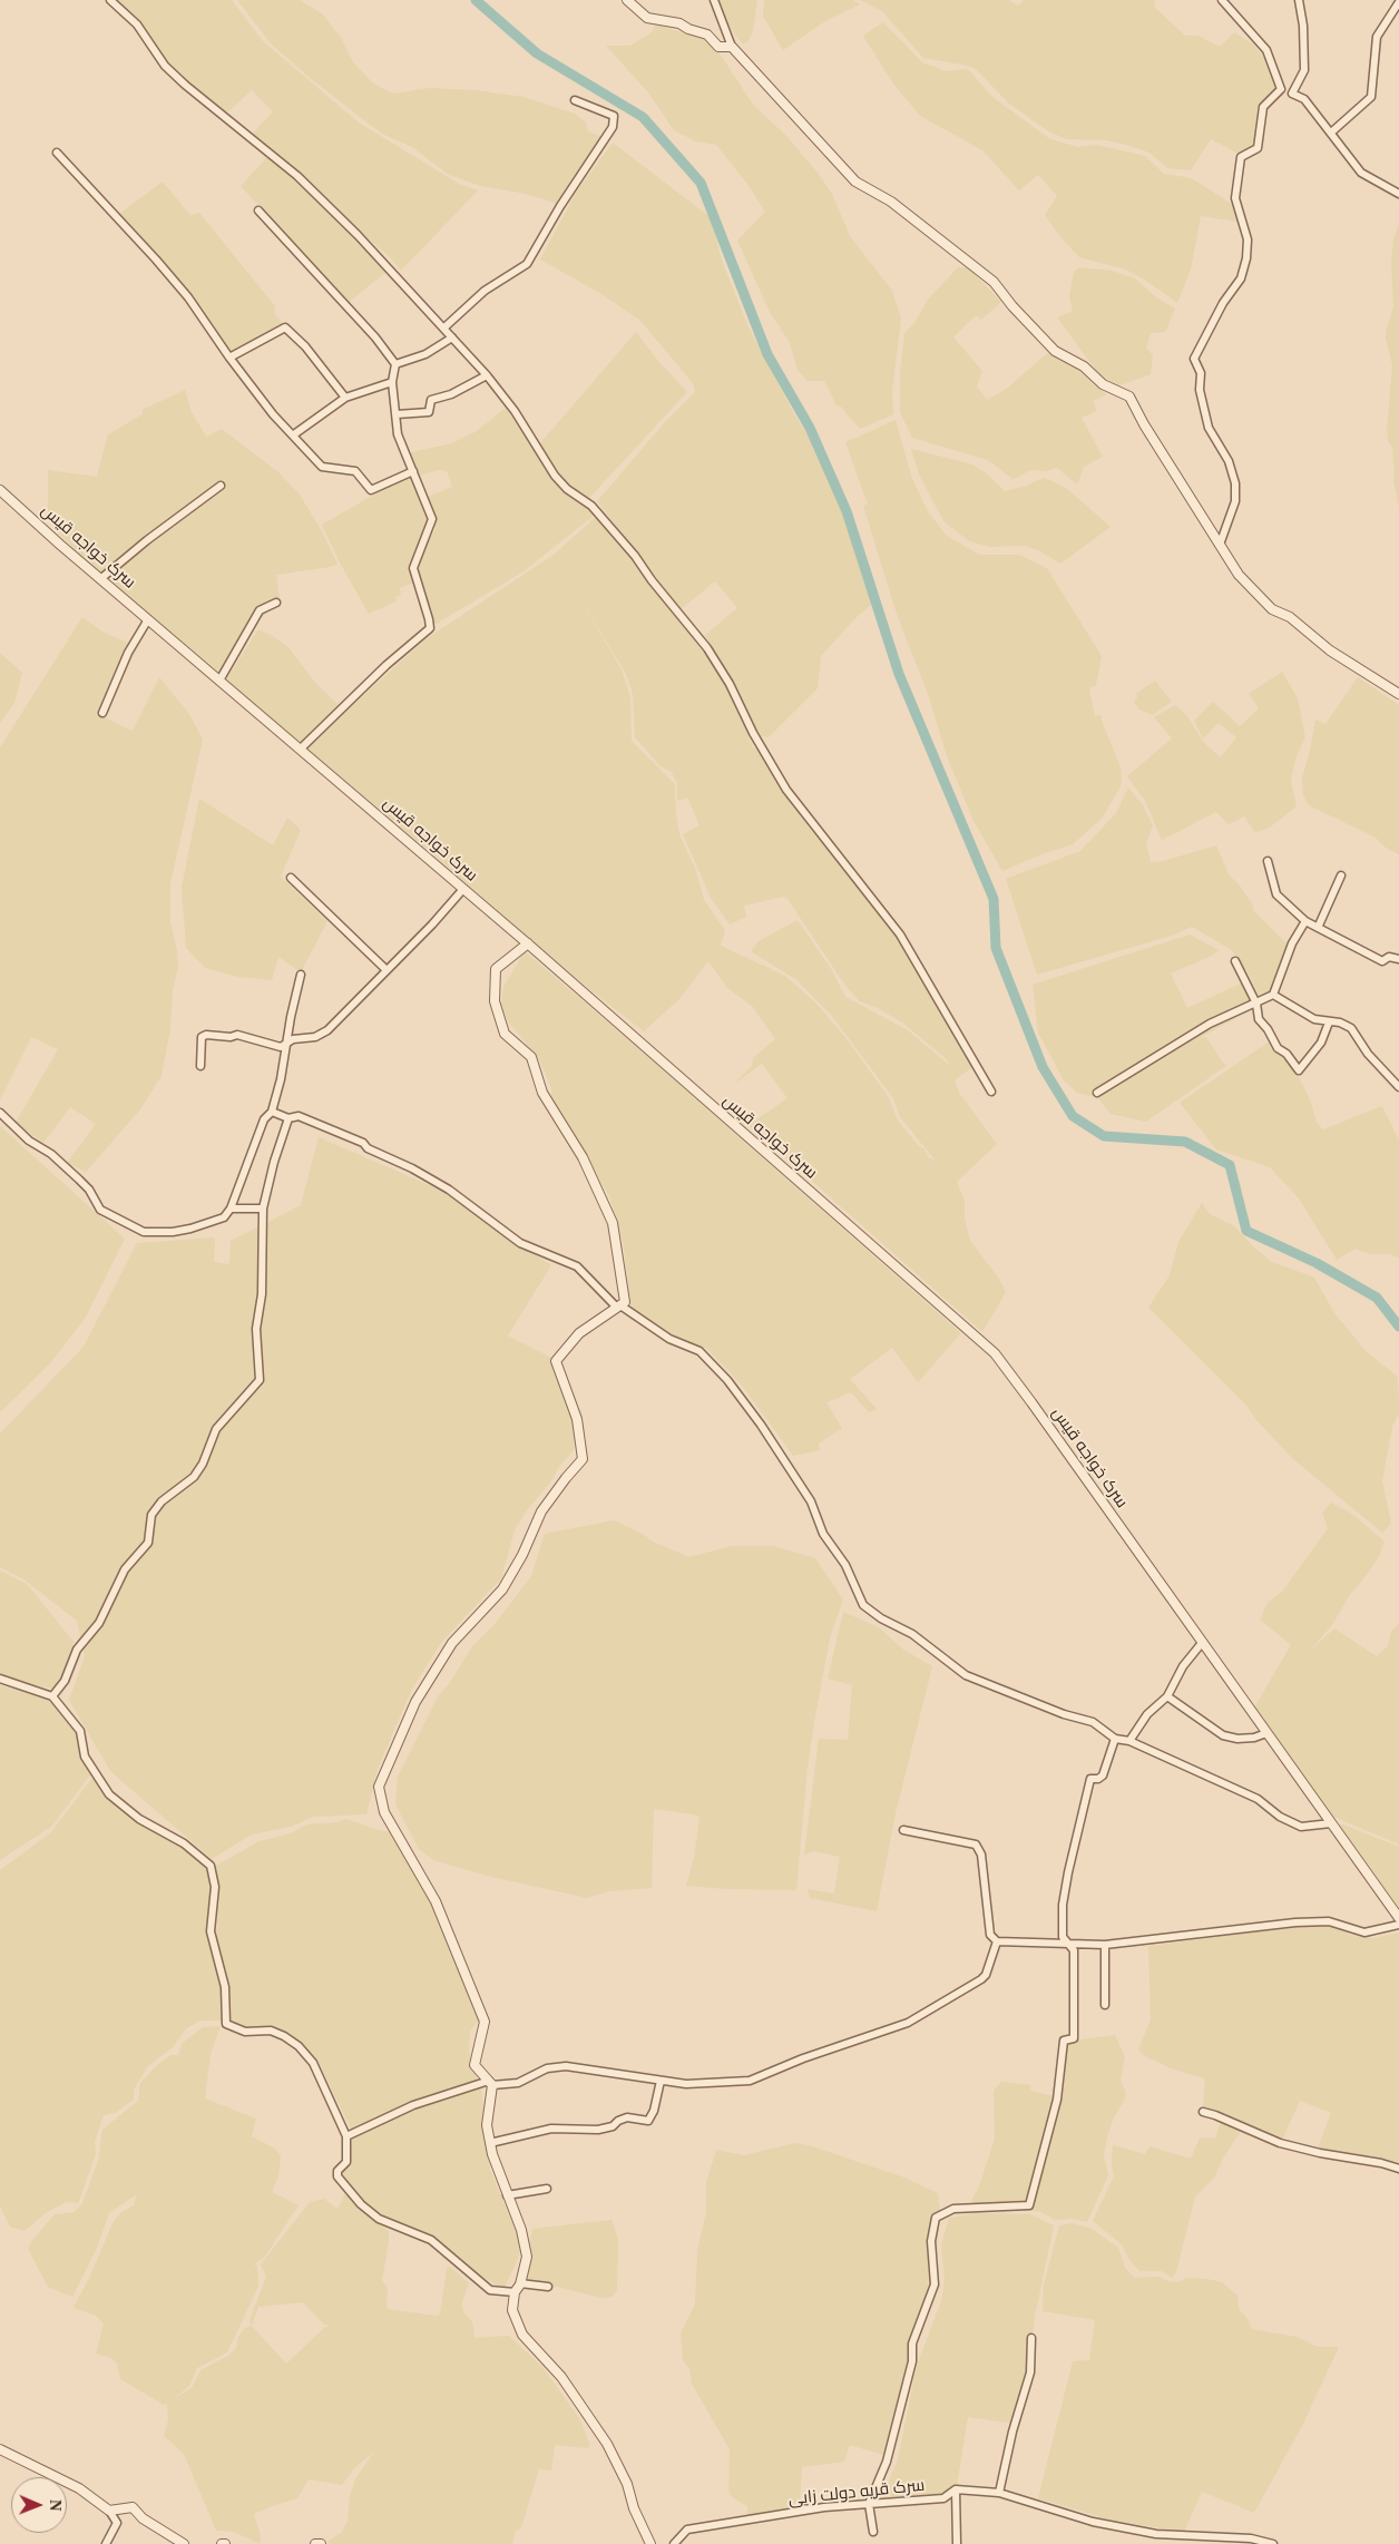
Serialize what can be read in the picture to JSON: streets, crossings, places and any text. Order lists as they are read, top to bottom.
{
  "streets": {
    "street": ["سرک خواجه قیس", "سرک قریه دولت زایی"]
  },
  "north": "right"
}
